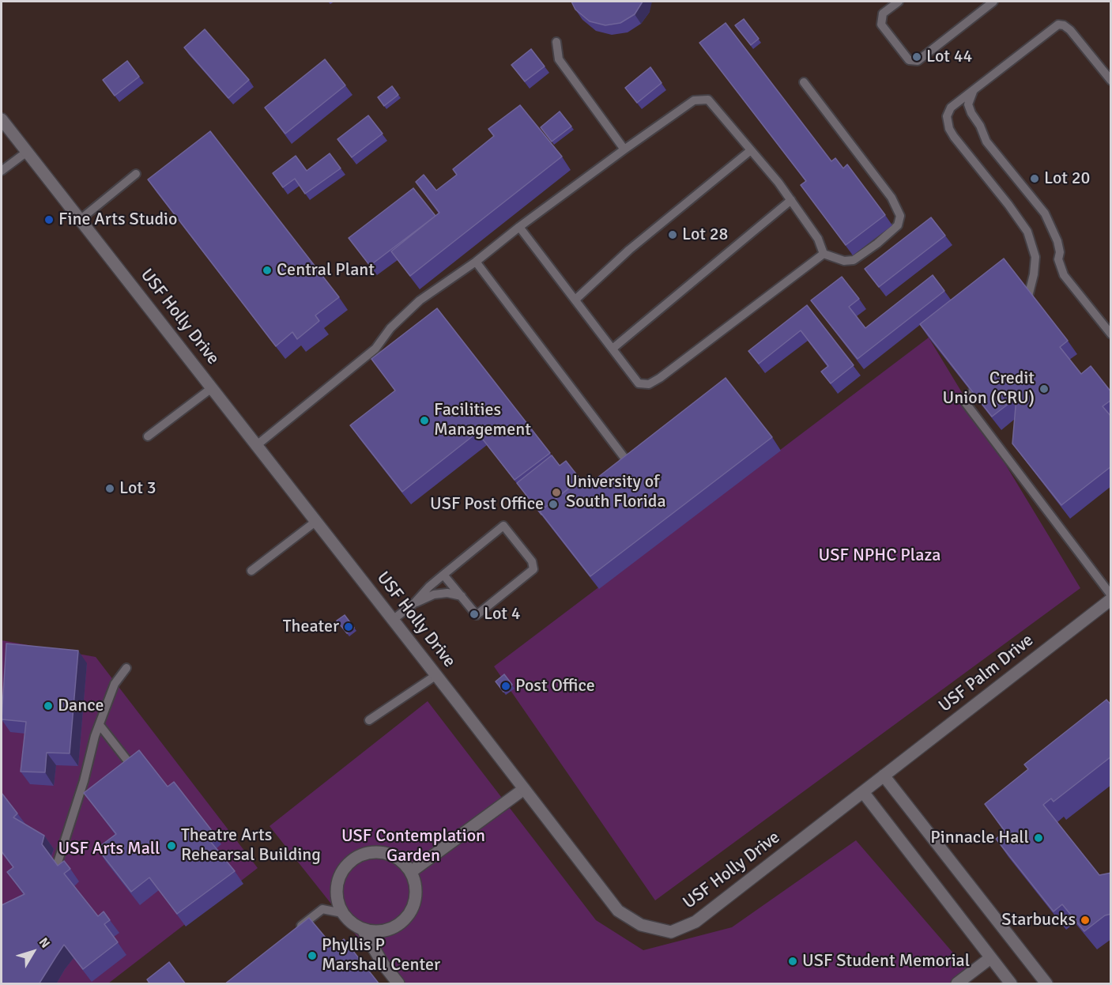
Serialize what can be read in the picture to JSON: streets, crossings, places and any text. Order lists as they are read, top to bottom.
{
  "streets": {
    "street": ["USF Holly Drive", "USF Palm Drive"]
  },
  "crossings": [
    ["USF Holly Drive", "USF Palm Drive"]
  ],
  "parks": ["USF NPHC Plaza", "USF Contemplation Garden", "USF Arts Mall"],
  "places": [
    "Lot 44",
    "Lot 20",
    "Fine Arts Studio",
    "Lot 28",
    "Central Plant",
    "Credit Union (CRU)",
    "Facilities Management",
    "Lot 3",
    "University of South Florida",
    "USF Post Office",
    "Lot 4",
    "Theater",
    "Post Office",
    "Dance",
    "Pinnacle Hall",
    "Theatre Arts Rehearsal Building",
    "Starbucks",
    "Phyllis P Marshall Center",
    "USF Student Memorial"
  ],
  "north": "top right"
}
